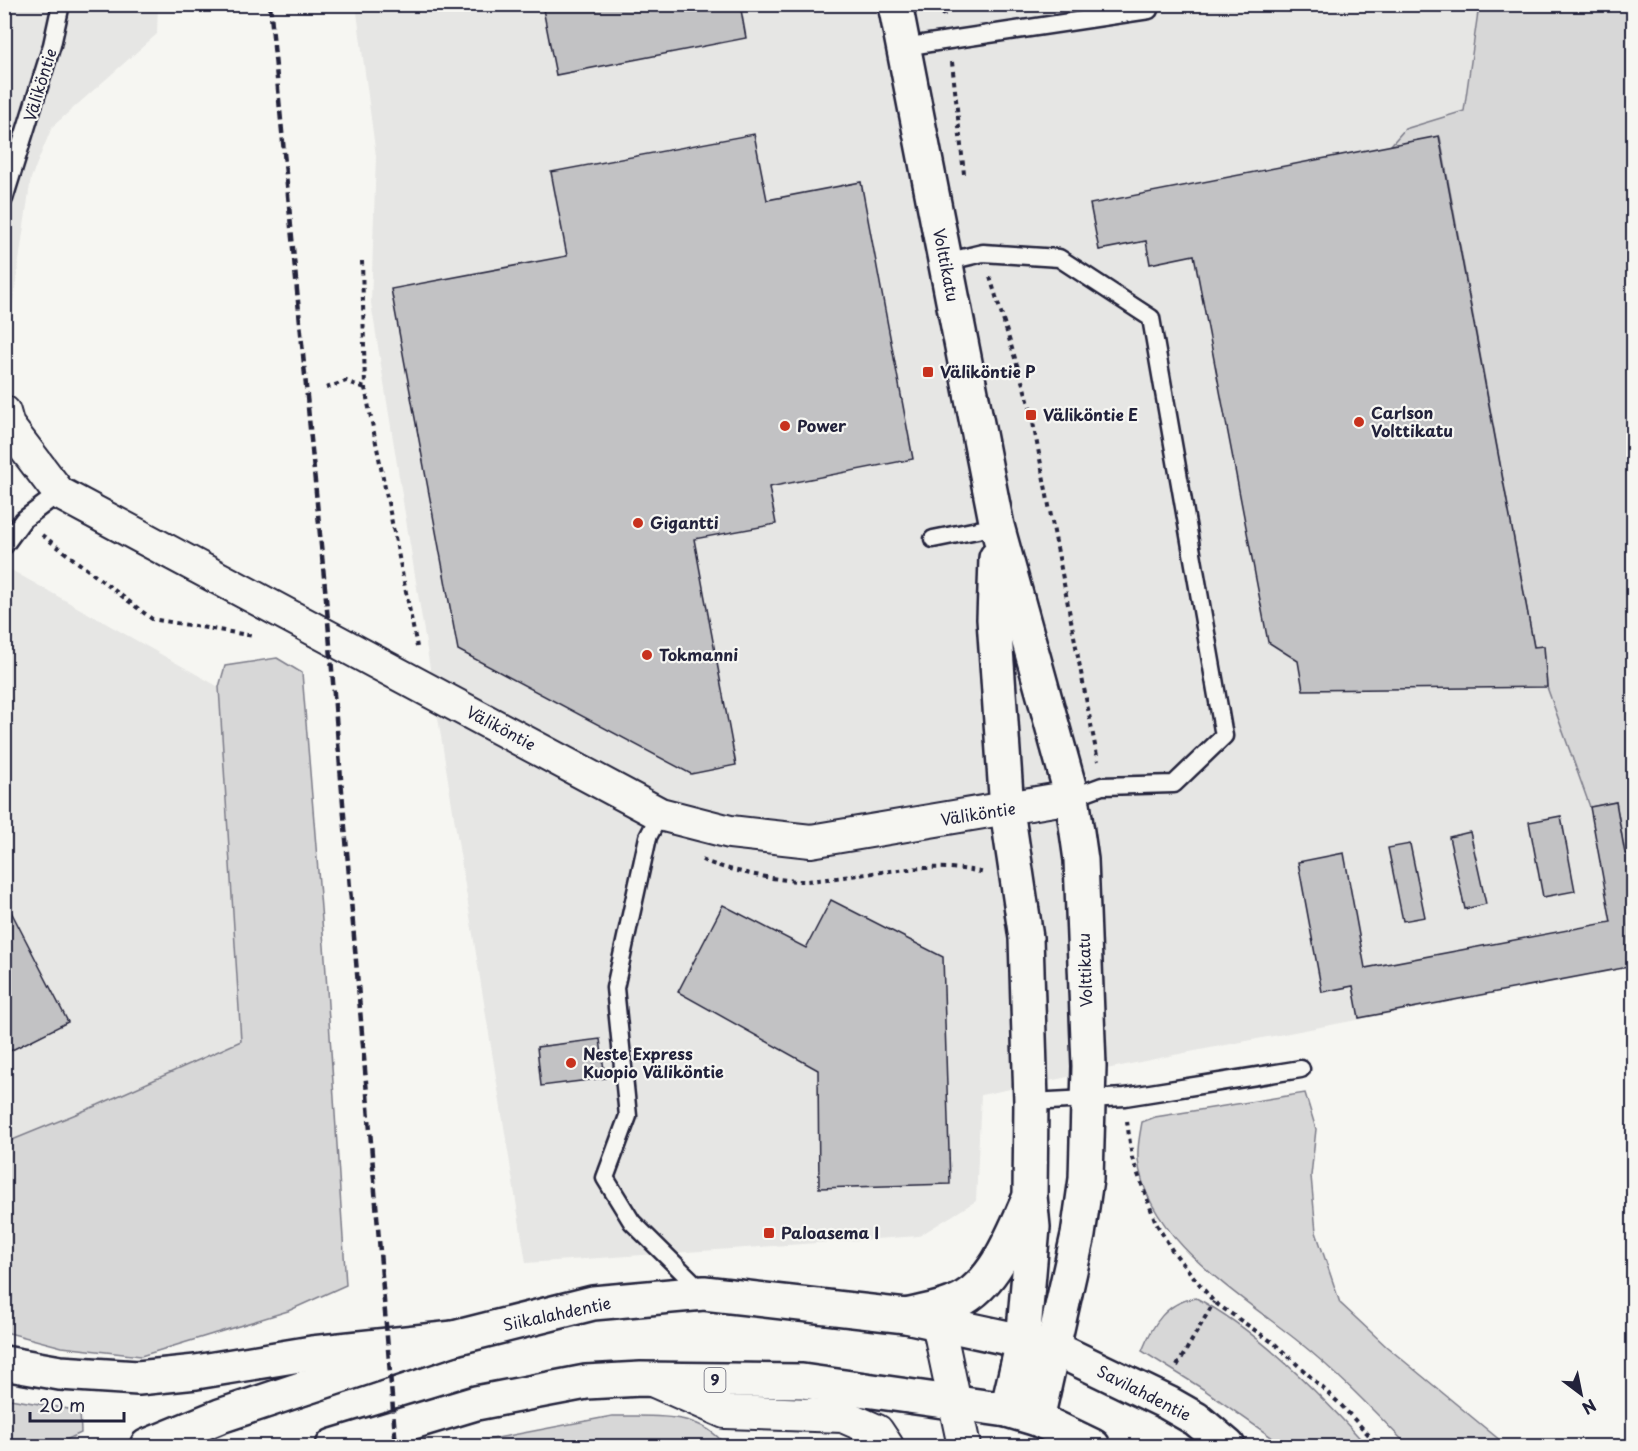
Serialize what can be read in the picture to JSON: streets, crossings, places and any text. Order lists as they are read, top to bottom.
{
  "streets": {
    "main road": [
      "Volttikatu",
      "Siikalahdentie",
      "9",
      "Savilahdentie"
    ],
    "street": ["Väliköntie"]
  },
  "crossings": [
    ["Väliköntie", "Volttikatu"],
    ["Volttikatu", "Siikalahdentie"],
    ["Volttikatu", "9"],
    ["Volttikatu", "Savilahdentie"],
    ["Siikalahdentie", "Savilahdentie"]
  ],
  "places": {
    "transit": ["Väliköntie P", "Väliköntie E", "Paloasema I"],
    "other": [
      "Carlson Volttikatu",
      "Power",
      "Gigantti",
      "Tokmanni",
      "Neste Express Kuopio Väliköntie"
    ]
  },
  "scale_bar": "20 m",
  "north": "bottom right"
}
